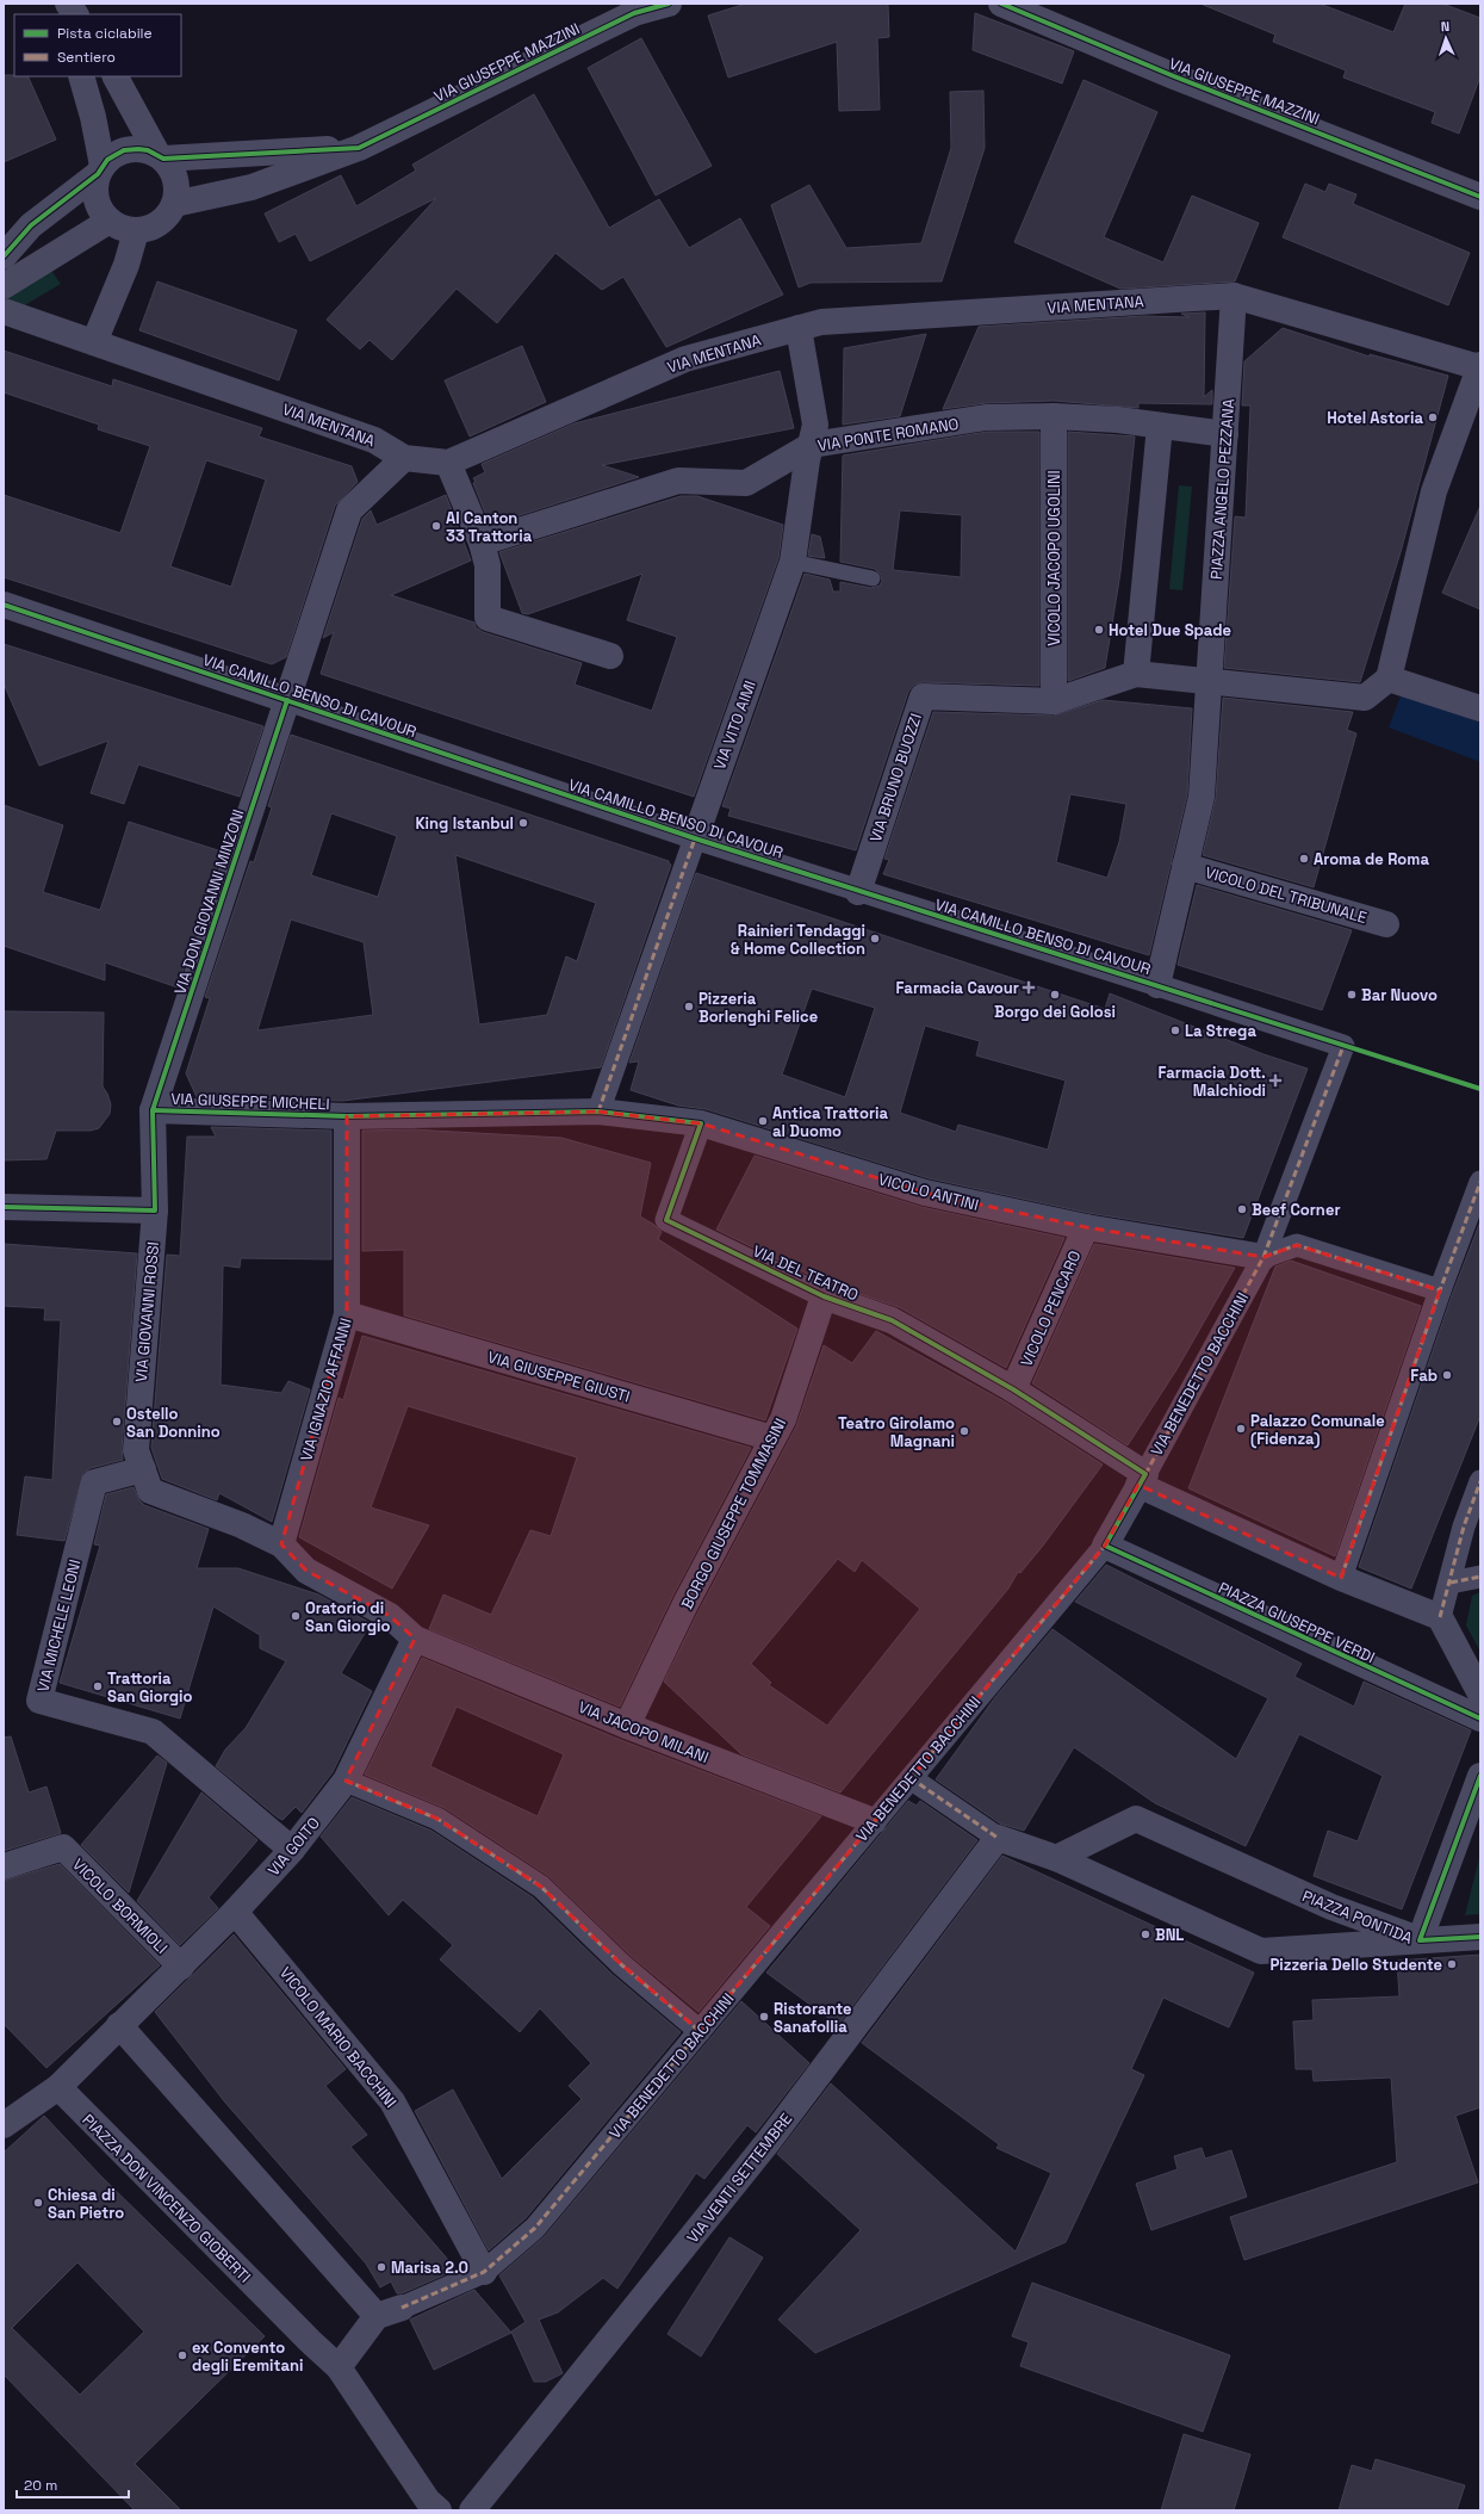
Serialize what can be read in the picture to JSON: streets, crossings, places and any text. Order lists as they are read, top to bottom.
{
  "streets": {
    "street": [
      "VIA GIUSEPPE MAZZINI",
      "VIA MENTANA",
      "VIA PONTE ROMANO",
      "PIAZZA ANGELO PEZZANA",
      "VICOLO JACOPO UGOLINI",
      "VIA CAMILLO BENSO DI CAVOUR",
      "VIA VITO AIMI",
      "VIA BRUNO BUOZZI",
      "VICOLO DEL TRIBUNALE",
      "VIA DON GIOVANNI MINZONI",
      "VIA GIUSEPPE MICHELI",
      "VICOLO ANTINI",
      "VIA DEL TEATRO",
      "VICOLO PENCARO",
      "VIA GIOVANNI ROSSI",
      "VIA BENEDETTO BACCHINI",
      "VIA GIUSEPPE GIUSTI",
      "VIA IGNAZIO AFFANNI",
      "BORGO GIUSEPPE TOMMASINI",
      "PIAZZA GIUSEPPE VERDI",
      "VIA MICHELE LEONI",
      "VIA JACOPO MILANI",
      "VIA GOITO",
      "VICOLO BORMIOLI",
      "PIAZZA PONTIDA",
      "VICOLO MARIO BACCHINI",
      "VIA VENTI SETTEMBRE",
      "PIAZZA DON VINCENZO GIOBERTI"
    ]
  },
  "crossings": [
    ["VIA MENTANA", "PIAZZA ANGELO PEZZANA"],
    ["VIA MENTANA", "VIA VITO AIMI"],
    ["VIA MENTANA", "VIA DON GIOVANNI MINZONI"],
    ["VIA PONTE ROMANO", "PIAZZA ANGELO PEZZANA"],
    ["VIA PONTE ROMANO", "VICOLO JACOPO UGOLINI"],
    ["VIA PONTE ROMANO", "VIA VITO AIMI"],
    ["PIAZZA ANGELO PEZZANA", "VIA CAMILLO BENSO DI CAVOUR"],
    ["PIAZZA ANGELO PEZZANA", "VIA BRUNO BUOZZI"],
    ["PIAZZA ANGELO PEZZANA", "VICOLO DEL TRIBUNALE"],
    ["VICOLO JACOPO UGOLINI", "VIA BRUNO BUOZZI"],
    ["VIA CAMILLO BENSO DI CAVOUR", "VIA VITO AIMI"],
    ["VIA CAMILLO BENSO DI CAVOUR", "VIA BRUNO BUOZZI"],
    ["VIA CAMILLO BENSO DI CAVOUR", "VIA DON GIOVANNI MINZONI"],
    ["VIA CAMILLO BENSO DI CAVOUR", "VIA BENEDETTO BACCHINI"],
    ["VIA VITO AIMI", "VIA GIUSEPPE MICHELI"],
    ["VIA VITO AIMI", "VICOLO ANTINI"],
    ["VIA DON GIOVANNI MINZONI", "VIA GIUSEPPE MICHELI"],
    ["VIA GIUSEPPE MICHELI", "VICOLO ANTINI"],
    ["VIA GIUSEPPE MICHELI", "VIA GIOVANNI ROSSI"],
    ["VIA GIUSEPPE MICHELI", "VIA IGNAZIO AFFANNI"],
    ["VICOLO ANTINI", "VIA DEL TEATRO"],
    ["VICOLO ANTINI", "VICOLO PENCARO"],
    ["VICOLO ANTINI", "VIA BENEDETTO BACCHINI"],
    ["VIA DEL TEATRO", "VICOLO PENCARO"],
    ["VIA DEL TEATRO", "VIA BENEDETTO BACCHINI"],
    ["VIA DEL TEATRO", "BORGO GIUSEPPE TOMMASINI"],
    ["VIA GIOVANNI ROSSI", "VIA IGNAZIO AFFANNI"],
    ["VIA GIOVANNI ROSSI", "VIA MICHELE LEONI"],
    ["VIA GIOVANNI ROSSI", "VIA JACOPO MILANI"],
    ["VIA GIOVANNI ROSSI", "VIA GOITO"],
    ["VIA BENEDETTO BACCHINI", "PIAZZA GIUSEPPE VERDI"],
    ["VIA BENEDETTO BACCHINI", "VIA JACOPO MILANI"],
    ["VIA BENEDETTO BACCHINI", "VICOLO MARIO BACCHINI"],
    ["VIA GIUSEPPE GIUSTI", "VIA IGNAZIO AFFANNI"],
    ["VIA GIUSEPPE GIUSTI", "BORGO GIUSEPPE TOMMASINI"],
    ["BORGO GIUSEPPE TOMMASINI", "VIA JACOPO MILANI"],
    ["VIA MICHELE LEONI", "VIA GOITO"],
    ["VIA JACOPO MILANI", "VIA GOITO"],
    ["VIA GOITO", "VICOLO BORMIOLI"],
    ["VIA GOITO", "VICOLO MARIO BACCHINI"],
    ["PIAZZA PONTIDA", "VIA VENTI SETTEMBRE"]
  ],
  "places": {
    "other": [
      "Hotel Astoria",
      "Al Canton 33 Trattoria",
      "Hotel Due Spade",
      "King Istanbul",
      "Aroma de Roma",
      "Rainieri Tendaggi & Home Collection",
      "Borgo dei Golosi",
      "Bar Nuovo",
      "Pizzeria Borlenghi Felice",
      "La Strega",
      "Antica Trattoria al Duomo",
      "Beef Corner",
      "Fab",
      "Ostello San Donnino",
      "Palazzo Comunale (Fidenza)",
      "Teatro Girolamo Magnani",
      "Oratorio di San Giorgio",
      "Trattoria San Giorgio",
      "BNL",
      "Pizzeria Dello Studente",
      "Ristorante Sanafollia",
      "Chiesa di San Pietro",
      "Marisa 2.0",
      "ex Convento degli Eremitani"
    ],
    "health": ["Farmacia Cavour", "Farmacia Dott. Malchiodi"]
  },
  "legend": ["Pista ciclabile", "Sentiero"],
  "scale_bar": "20 m",
  "north": "top"
}
